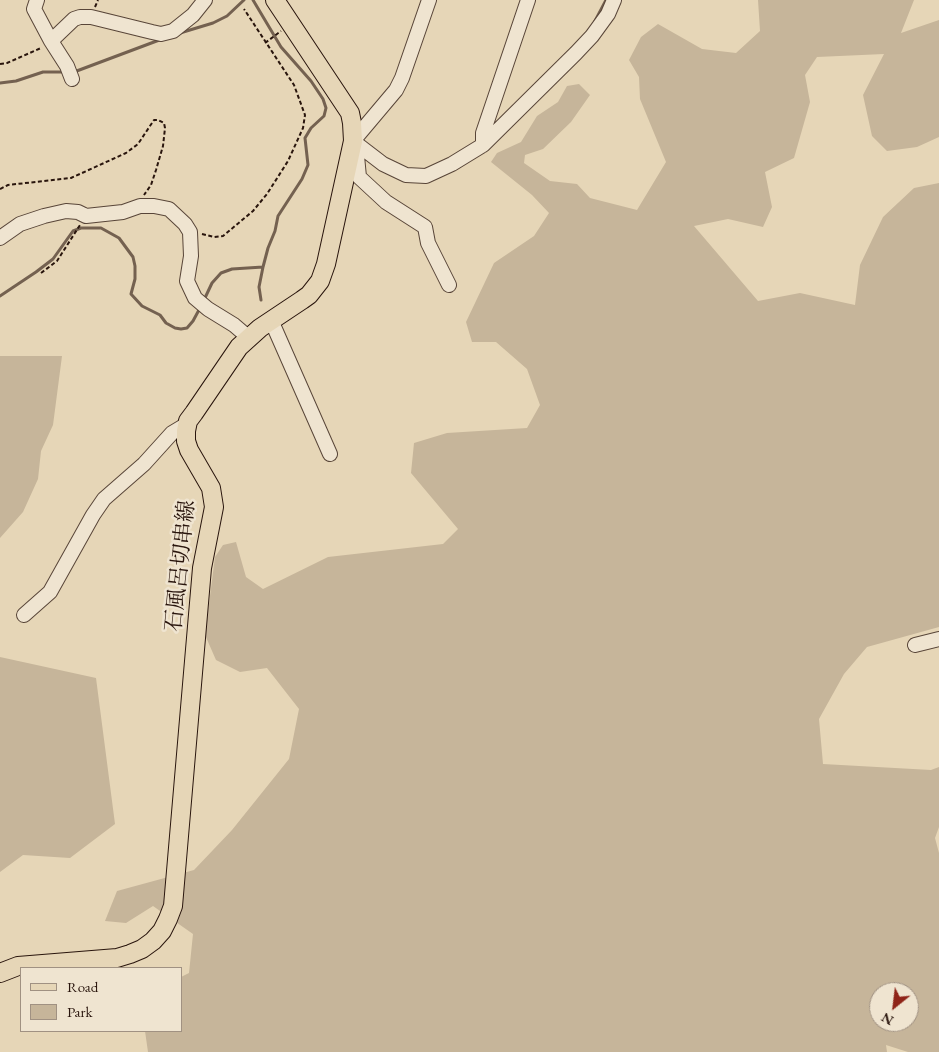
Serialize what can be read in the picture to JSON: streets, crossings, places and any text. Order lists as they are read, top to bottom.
{
  "streets": {
    "main road": ["石風呂切串線"]
  },
  "legend": ["Road", "Park"],
  "north": "bottom left"
}
